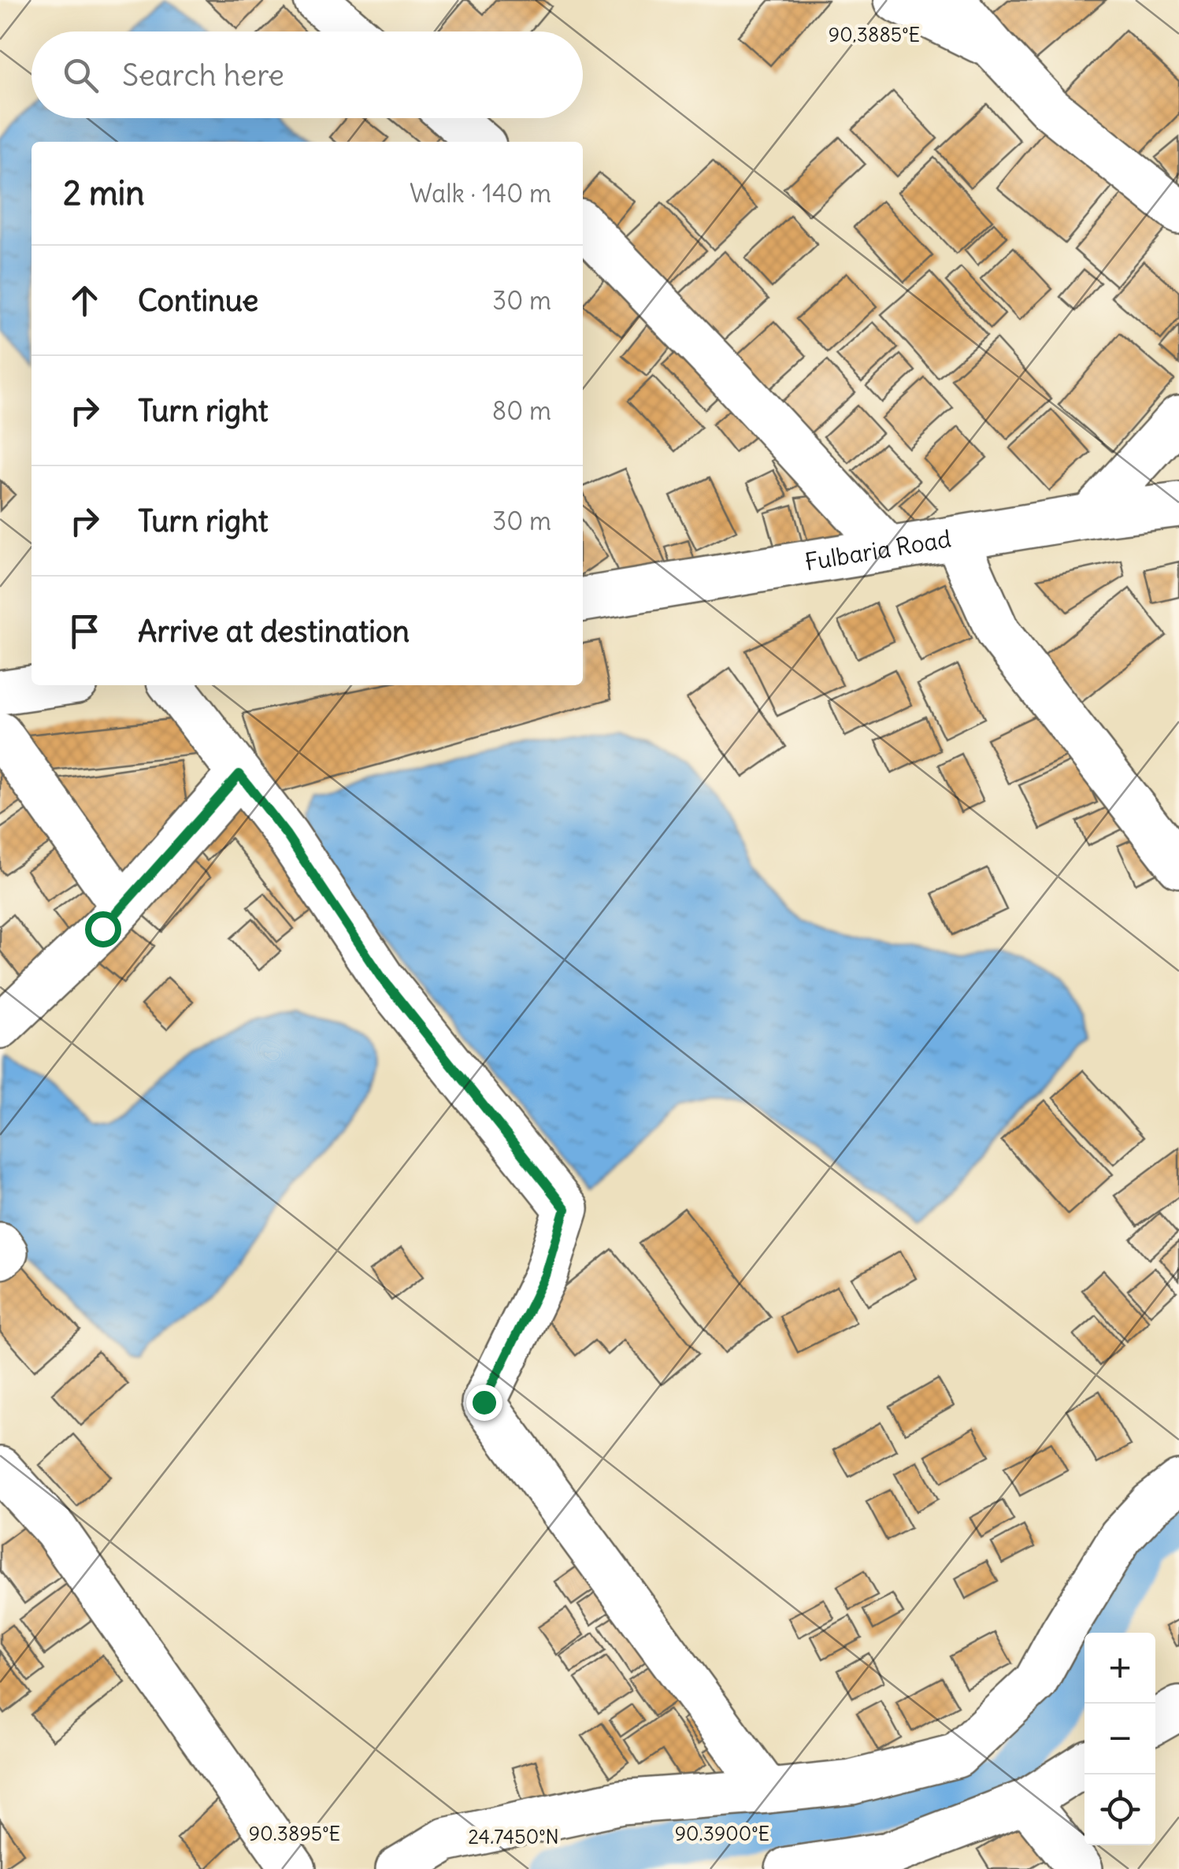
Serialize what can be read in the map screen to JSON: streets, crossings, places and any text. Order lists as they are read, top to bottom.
{
  "streets": {
    "street": ["Fulbaria Road"]
  },
  "page": {
    "search": "Search here",
    "heading": ["2 min", "Walk · 140 m"],
    "list": [
      ["Continue", "30 m"],
      ["Turn right", "80 m"],
      ["Turn right", "30 m"],
      "Arrive at destination"
    ],
    "map_buttons": ["+", "−"]
  },
  "coordinates": [
    "90.3885°E",
    "90.3895°E",
    "90.3900°E",
    "24.7450°N"
  ]
}
